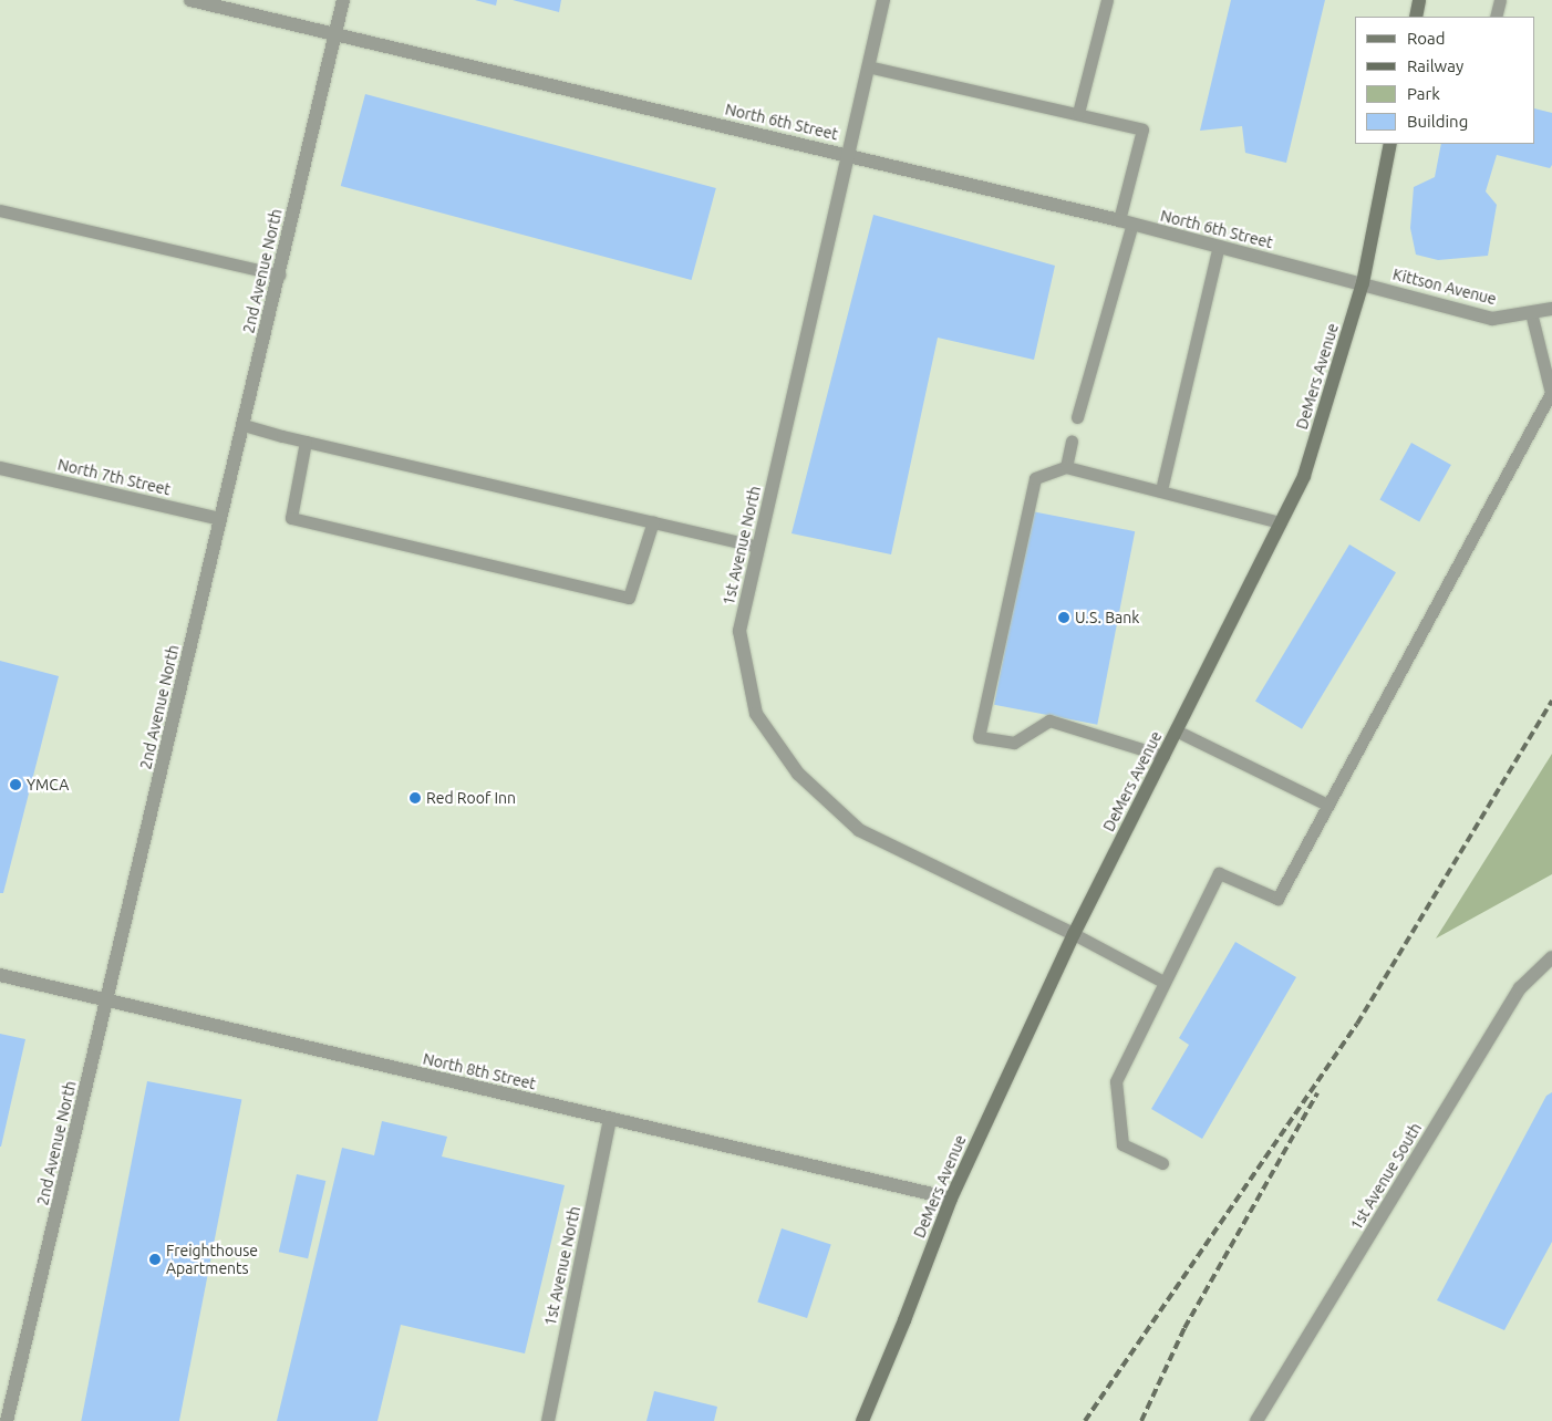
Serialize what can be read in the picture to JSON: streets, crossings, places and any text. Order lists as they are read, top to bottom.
{
  "streets": {
    "main road": ["DeMers Avenue"],
    "street": [
      "North 6th Street",
      "2nd Avenue North",
      "Kittson Avenue",
      "North 7th Street",
      "1st Avenue North",
      "North 8th Street",
      "1st Avenue South"
    ]
  },
  "crossings": [
    ["North 6th Street", "2nd Avenue North"],
    ["North 6th Street", "Kittson Avenue"],
    ["North 6th Street", "DeMers Avenue"],
    ["North 6th Street", "1st Avenue North"],
    ["2nd Avenue North", "North 7th Street"],
    ["2nd Avenue North", "North 8th Street"],
    ["Kittson Avenue", "DeMers Avenue"],
    ["DeMers Avenue", "1st Avenue North"],
    ["DeMers Avenue", "North 8th Street"],
    ["1st Avenue North", "North 8th Street"]
  ],
  "places": [
    "U.S. Bank",
    "YMCA",
    "Red Roof Inn",
    "Freighthouse Apartments"
  ],
  "legend": [
    "Road",
    "Railway",
    "Park",
    "Building"
  ]
}
